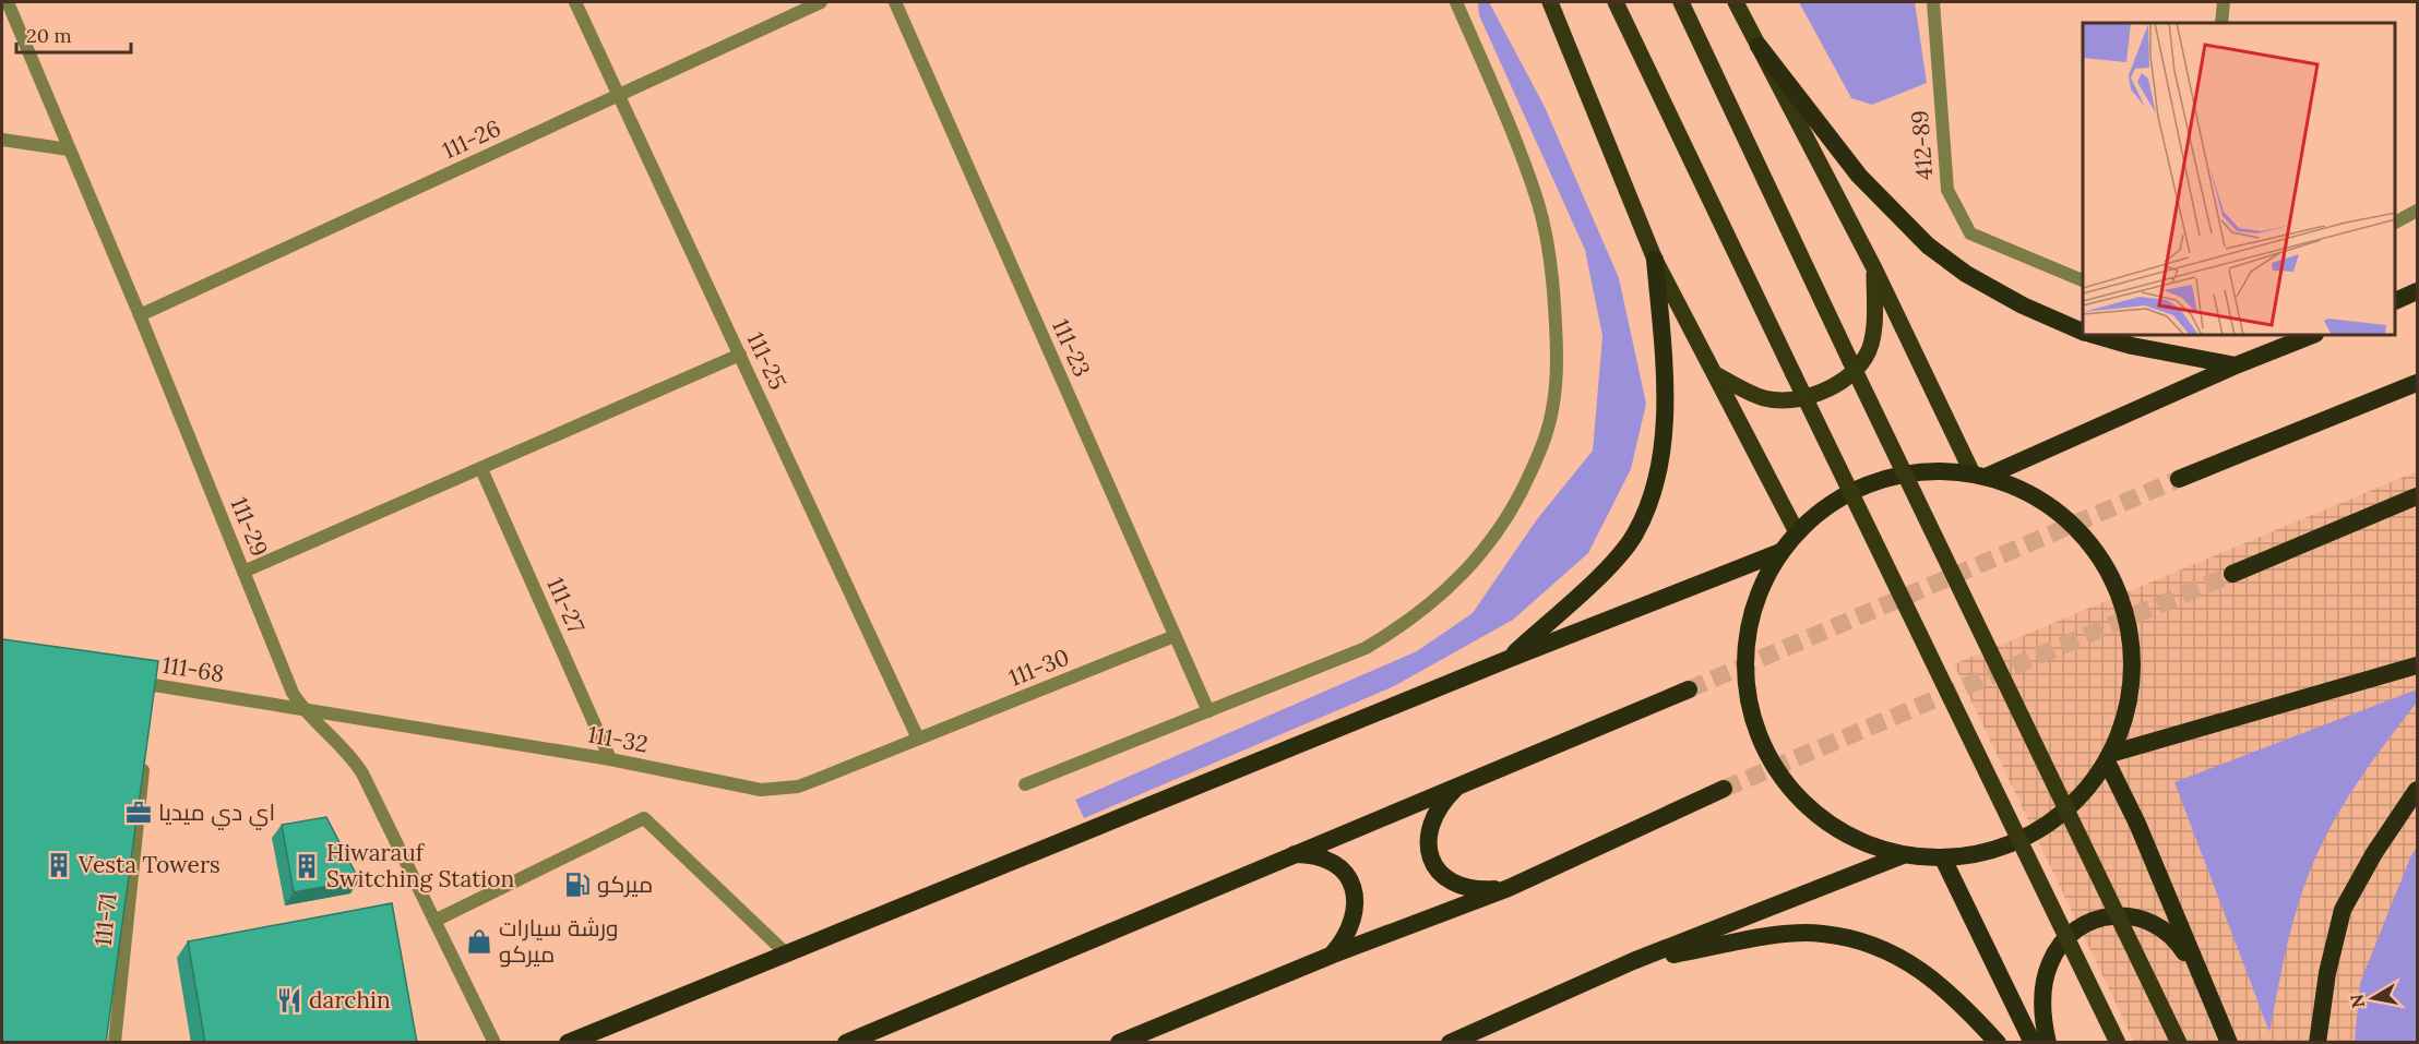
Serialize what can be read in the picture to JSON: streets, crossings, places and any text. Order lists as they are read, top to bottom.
{
  "streets": {
    "street": [
      "111-26",
      "412-89",
      "111-23",
      "111-25",
      "111-29",
      "111-27",
      "111-30",
      "111-68",
      "111-32",
      "111-71"
    ]
  },
  "crossings": [
    ["111-26", "111-25"],
    ["111-26", "111-29"],
    ["111-23", "111-30"],
    ["111-25", "111-30"],
    ["111-25", "111-32"],
    ["111-29", "111-68"],
    ["111-29", "111-32"],
    ["111-27", "111-32"],
    ["111-30", "111-32"],
    ["111-68", "111-32"]
  ],
  "places": {
    "office": ["اي دي ميديا"],
    "building": ["Vesta Towers", "Hiwarauf Switching Station"],
    "fuel station": ["میرکو"],
    "shop": ["ورشة سیارات میرکو"],
    "restaurant": ["darchin"]
  },
  "scale_bar": "20 m",
  "north": "left"
}
